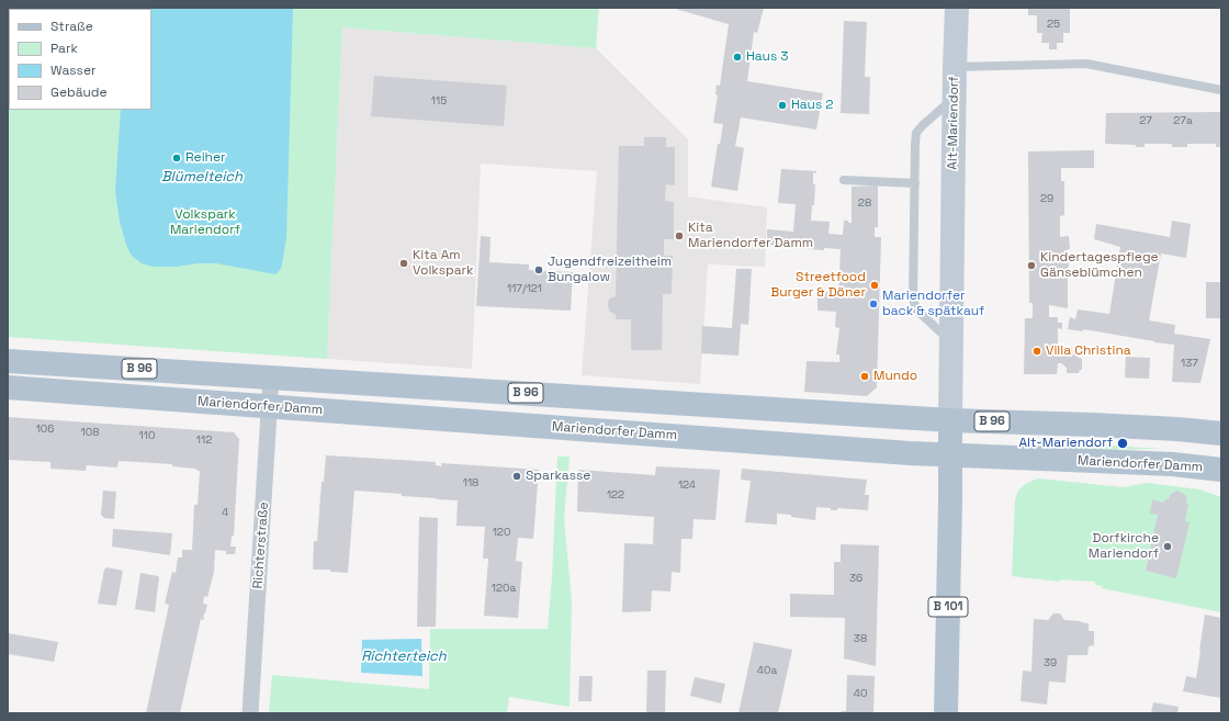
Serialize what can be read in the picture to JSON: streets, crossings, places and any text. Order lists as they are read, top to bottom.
{
  "streets": {
    "main road": [
      "Alt-Mariendorf",
      "B 96",
      "Mariendorfer Damm",
      "B 101"
    ],
    "street": ["Richterstraße"]
  },
  "crossings": [
    ["Alt-Mariendorf", "B 96"],
    ["Alt-Mariendorf", "Mariendorfer Damm"],
    ["B 96", "Richterstraße"],
    ["Mariendorfer Damm", "Richterstraße"]
  ],
  "water": ["Blümelteich", "Richterteich"],
  "parks": ["Volkspark Mariendorf"],
  "places": [
    "Haus 3",
    "Haus 2",
    "Reiher",
    "Kita Mariendorfer Damm",
    "Kita Am Volkspark",
    "Kindertagespflege Gänseblümchen",
    "Jugendfreizeitheim Bungalow",
    "Streetfood Burger & Döner",
    "Mariendorfer back & spätkauf",
    "Villa Christina",
    "Mundo",
    "Alt-Mariendorf",
    "Sparkasse",
    "Dorfkirche Mariendorf"
  ],
  "house_numbers": [
    "25",
    "115",
    "27",
    "27a",
    "29",
    "28",
    "117/121",
    "137",
    "106",
    "108",
    "110",
    "112",
    "118",
    "124",
    "122",
    "4",
    "120",
    "36",
    "120a",
    "38",
    "39",
    "40a",
    "40"
  ],
  "legend": [
    "Straße",
    "Park",
    "Wasser",
    "Gebäude"
  ]
}
